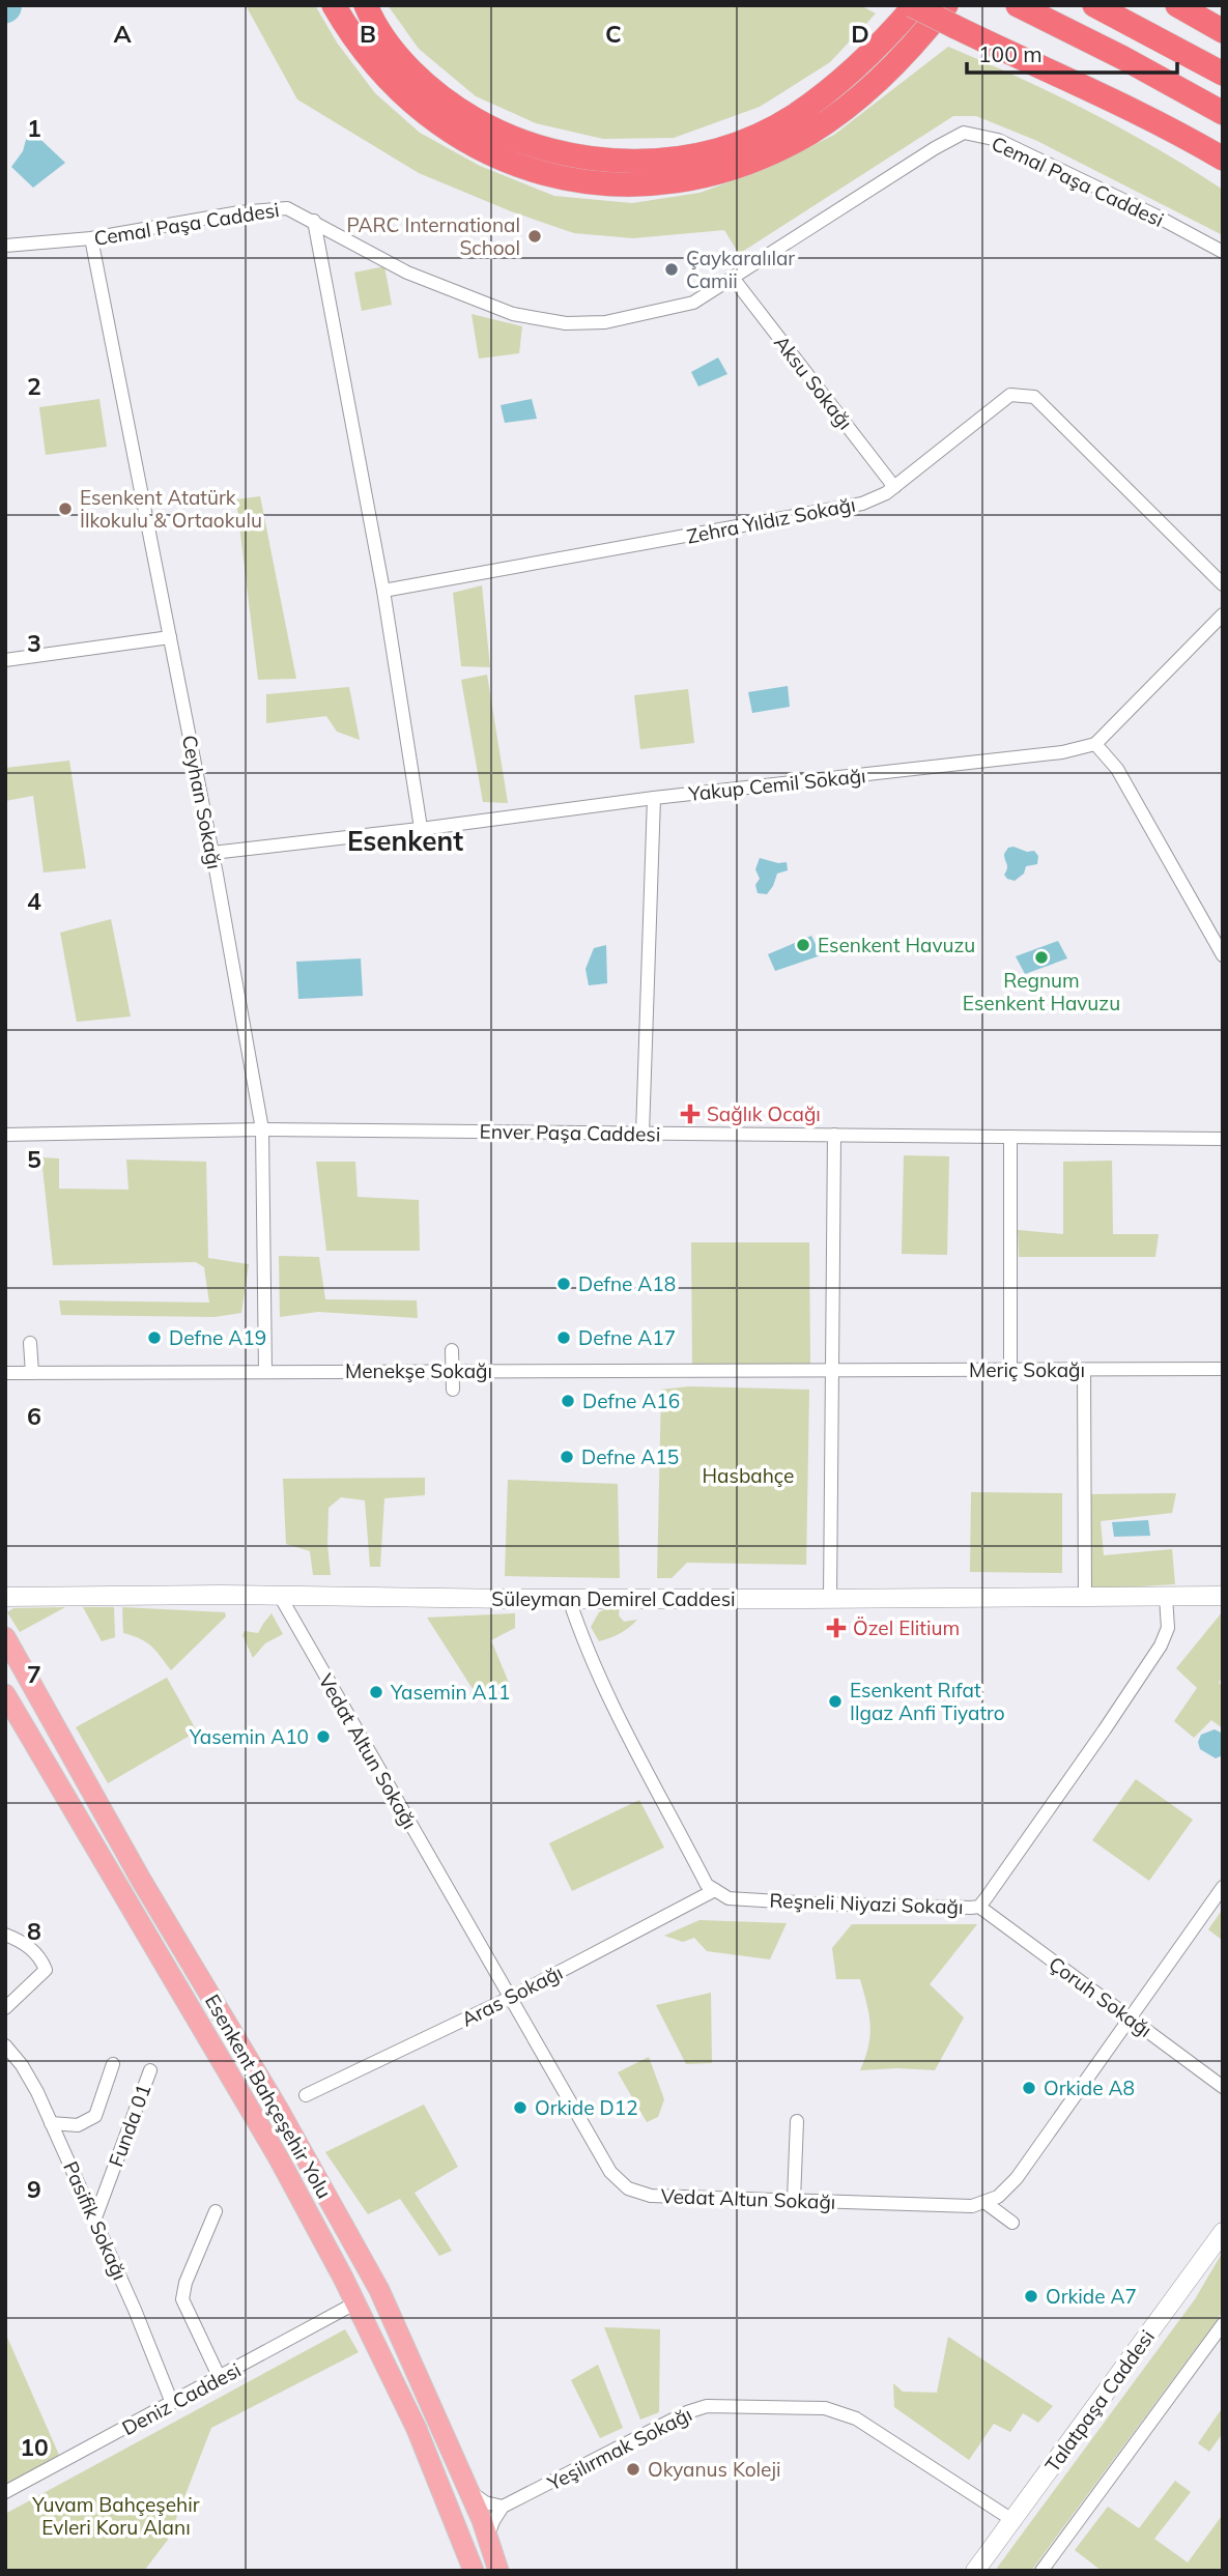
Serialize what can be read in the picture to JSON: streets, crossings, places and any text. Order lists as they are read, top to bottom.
{
  "streets": {
    "main road": ["Süleyman Demirel Caddesi", "Esenkent Bahçeşehir Yolu", "Talatpaşa Caddesi"],
    "street": [
      "Cemal Paşa Caddesi",
      "Aksu Sokağı",
      "Zehra Yıldız Sokağı",
      "Yakup Cemil Sokağı",
      "Ceyhan Sokağı",
      "Enver Paşa Caddesi",
      "Meriç Sokağı",
      "Menekşe Sokağı",
      "Vedat Altun Sokağı",
      "Reşneli Niyazi Sokağı",
      "Aras Sokağı",
      "Çoruh Sokağı",
      "Funda 01",
      "Pasifik Sokağı",
      "Deniz Caddesi",
      "Yeşilırmak Sokağı"
    ]
  },
  "crossings": [
    ["Cemal Paşa Caddesi", "Aksu Sokağı"],
    ["Cemal Paşa Caddesi", "Ceyhan Sokağı"],
    ["Aksu Sokağı", "Zehra Yıldız Sokağı"],
    ["Yakup Cemil Sokağı", "Ceyhan Sokağı"],
    ["Ceyhan Sokağı", "Enver Paşa Caddesi"],
    ["Ceyhan Sokağı", "Menekşe Sokağı"],
    ["Meriç Sokağı", "Menekşe Sokağı"],
    ["Süleyman Demirel Caddesi", "Vedat Altun Sokağı"],
    ["Süleyman Demirel Caddesi", "Reşneli Niyazi Sokağı"],
    ["Vedat Altun Sokağı", "Aras Sokağı"],
    ["Reşneli Niyazi Sokağı", "Aras Sokağı"],
    ["Reşneli Niyazi Sokağı", "Çoruh Sokağı"],
    ["Esenkent Bahçeşehir Yolu", "Deniz Caddesi"],
    ["Funda 01", "Pasifik Sokağı"],
    ["Pasifik Sokağı", "Deniz Caddesi"],
    ["Talatpaşa Caddesi", "Yeşilırmak Sokağı"]
  ],
  "districts": ["Esenkent"],
  "parks": ["Hasbahçe", "Yuvam Bahçeşehir Evleri Koru Alanı"],
  "places": {
    "other": [
      "PARC International School",
      "Çaykaralılar Camii",
      "Esenkent Atatürk İlkokulu & Ortaokulu",
      "Esenkent Havuzu",
      "Regnum Esenkent Havuzu",
      "Defne A18",
      "Defne A19",
      "Defne A17",
      "Defne A16",
      "Defne A15",
      "Yasemin A11",
      "Esenkent Rıfat Ilgaz Anfi Tiyatro",
      "Yasemin A10",
      "Orkide A8",
      "Orkide D12",
      "Orkide A7",
      "Okyanus Koleji"
    ],
    "health": ["Sağlık Ocağı", "Özel Elitium"]
  },
  "scale_bar": "100 m",
  "grid": {
    "columns": [
      "A",
      "B",
      "C",
      "D"
    ],
    "rows": [
      "1",
      "2",
      "3",
      "4",
      "5",
      "6",
      "7",
      "8",
      "9",
      "10"
    ]
  }
}
